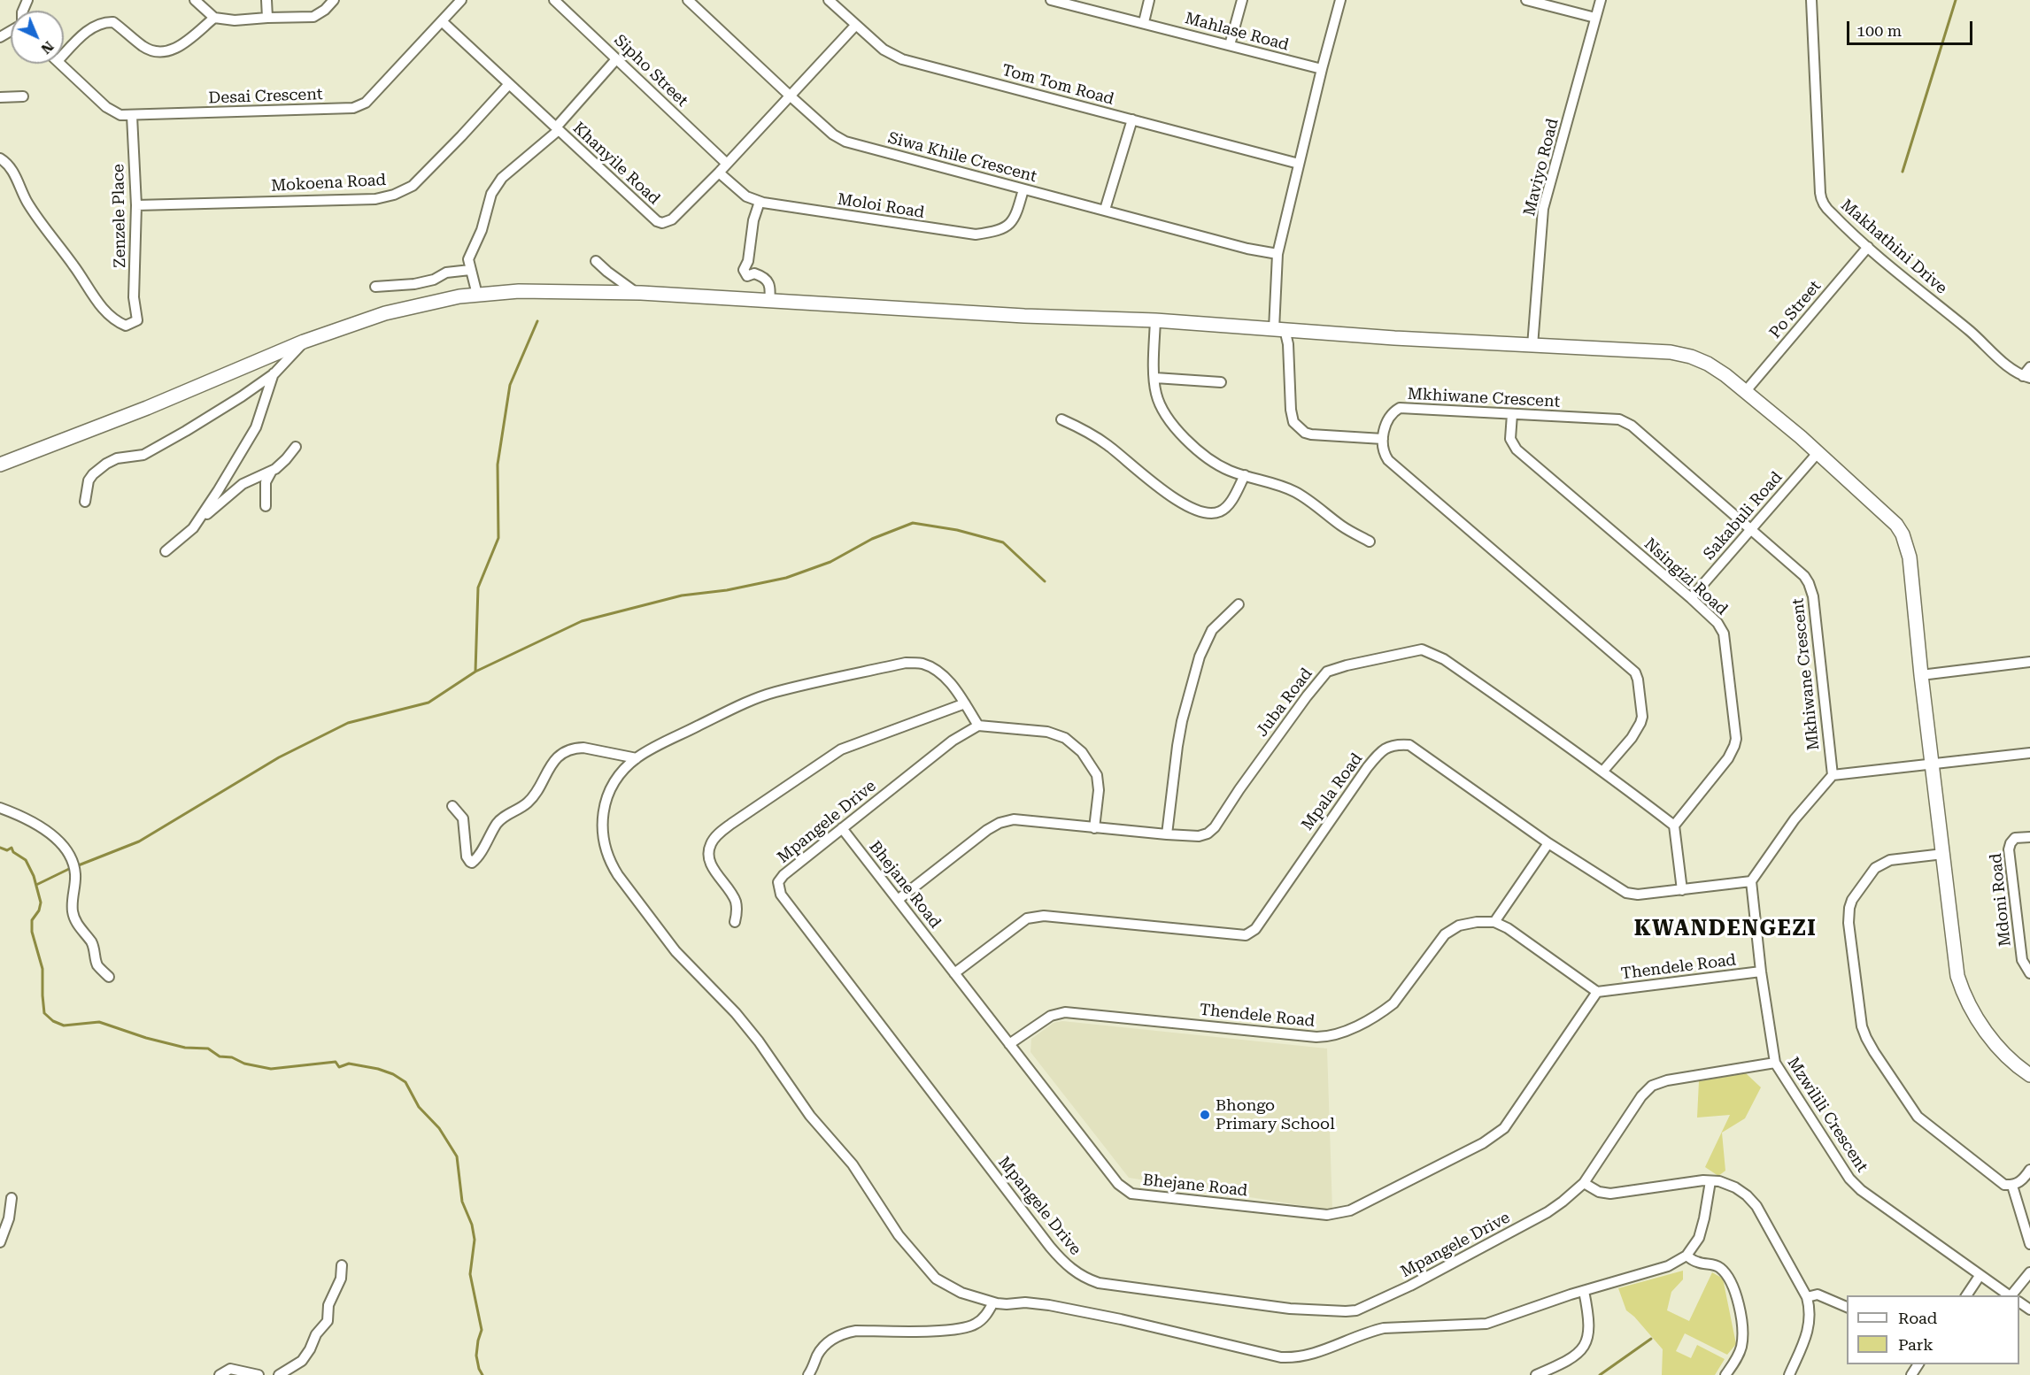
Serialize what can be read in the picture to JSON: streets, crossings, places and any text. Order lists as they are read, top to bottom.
{
  "streets": {
    "street": [
      "Mahlase Road",
      "Sipho Street",
      "Tom Tom Road",
      "Desai Crescent",
      "Siwa Khile Crescent",
      "Khanyile Road",
      "Maviyo Road",
      "Mokoena Road",
      "Moloi Road",
      "Zenzele Place",
      "Makhathini Drive",
      "Po Street",
      "Mkhiwane Crescent",
      "Sakabuli Road",
      "Nsingizi Road",
      "Juba Road",
      "Mpala Road",
      "Mpangele Drive",
      "Bhejane Road",
      "Mdoni Road",
      "Thendele Road",
      "Mzwilili Crescent"
    ]
  },
  "crossings": [
    ["Sipho Street", "Khanyile Road"],
    ["Tom Tom Road", "Khanyile Road"],
    ["Desai Crescent", "Khanyile Road"],
    ["Desai Crescent", "Zenzele Place"],
    ["Siwa Khile Crescent", "Khanyile Road"],
    ["Siwa Khile Crescent", "Moloi Road"],
    ["Khanyile Road", "Mokoena Road"],
    ["Khanyile Road", "Moloi Road"],
    ["Mokoena Road", "Zenzele Place"],
    ["Makhathini Drive", "Po Street"],
    ["Mkhiwane Crescent", "Sakabuli Road"],
    ["Mkhiwane Crescent", "Nsingizi Road"],
    ["Sakabuli Road", "Nsingizi Road"],
    ["Nsingizi Road", "Juba Road"],
    ["Juba Road", "Bhejane Road"],
    ["Mpala Road", "Bhejane Road"],
    ["Mpala Road", "Mzwilili Crescent"],
    ["Mpangele Drive", "Bhejane Road"],
    ["Mpangele Drive", "Mzwilili Crescent"],
    ["Bhejane Road", "Thendele Road"],
    ["Thendele Road", "Mzwilili Crescent"]
  ],
  "districts": ["KWANDENGEZI"],
  "places": ["Bhongo Primary School"],
  "legend": ["Road", "Park"],
  "scale_bar": "100 m",
  "north": "bottom right"
}
